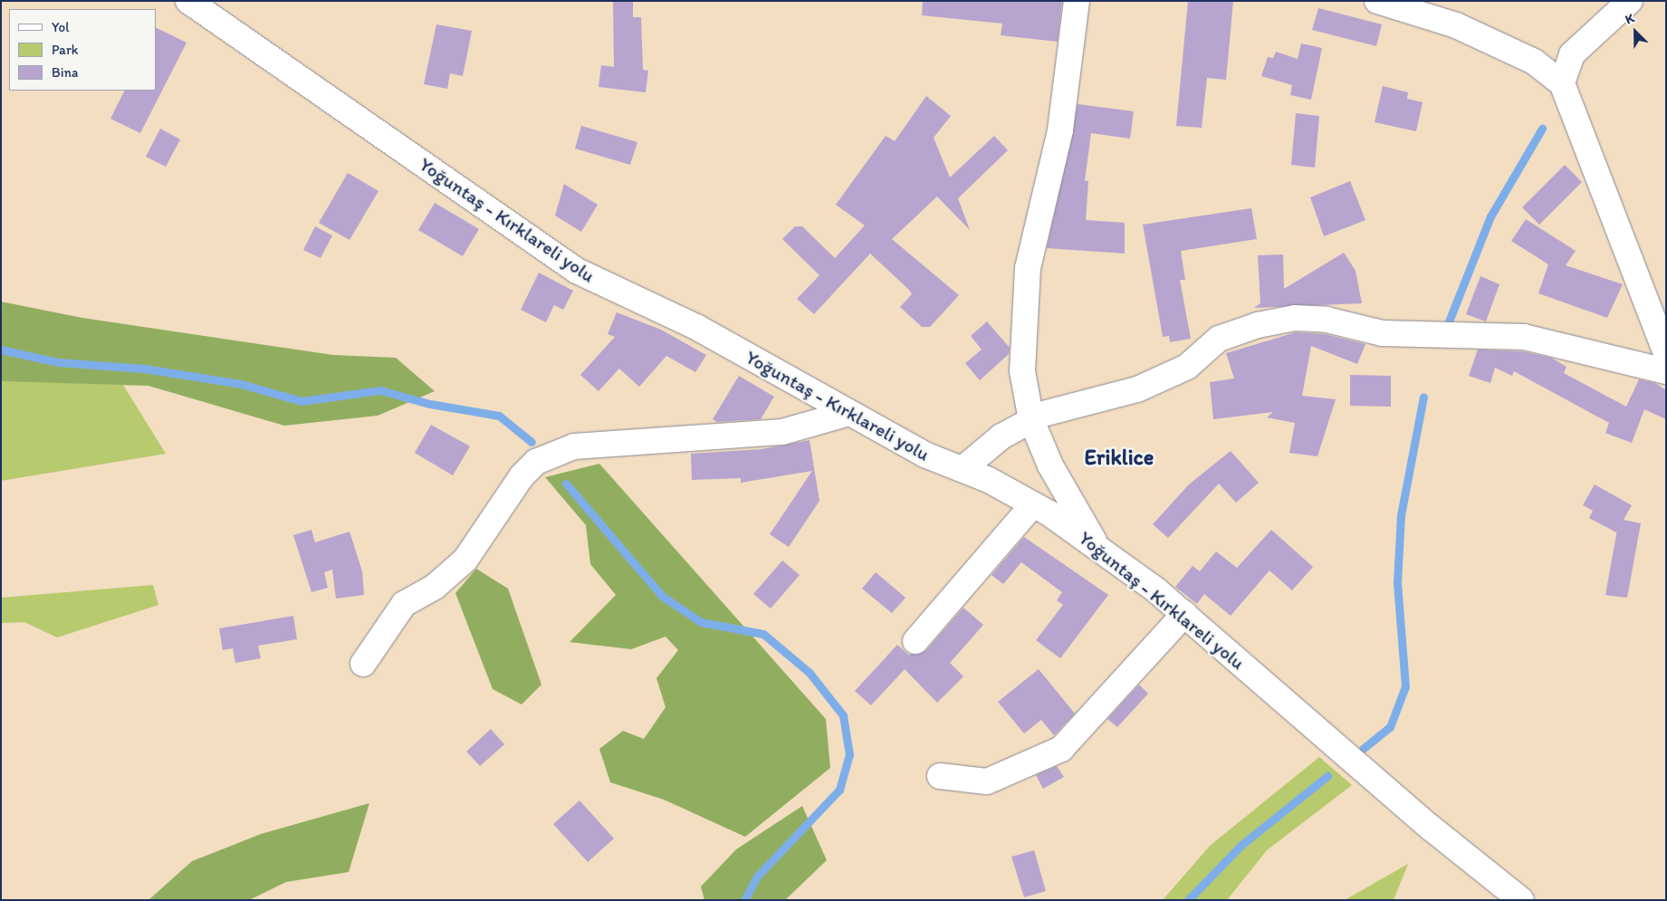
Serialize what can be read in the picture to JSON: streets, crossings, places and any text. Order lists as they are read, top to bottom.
{
  "streets": {
    "street": ["Yoğuntaş - Kırklareli yolu"]
  },
  "districts": ["Eriklice"],
  "legend": ["Yol", "Park", "Bina"],
  "north": "top left"
}
